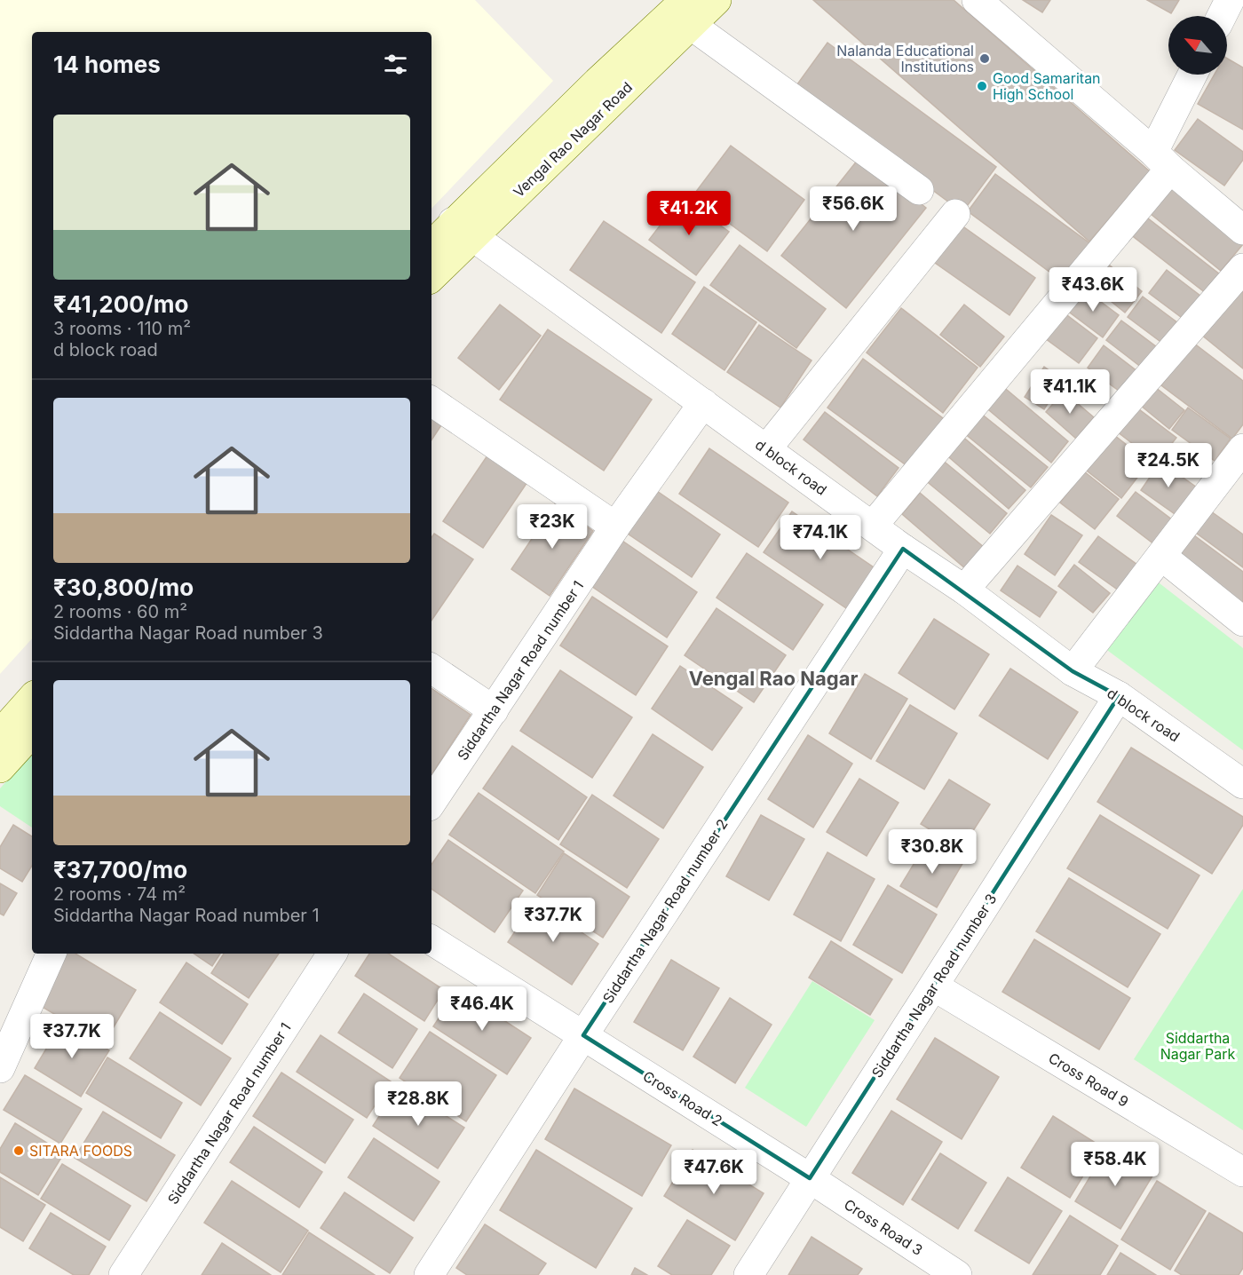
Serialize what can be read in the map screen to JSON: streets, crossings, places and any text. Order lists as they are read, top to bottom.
{
  "streets": {
    "main road": ["Vengal Rao Nagar Road"],
    "street": [
      "d block road",
      "Siddartha Nagar Road number 1",
      "Siddartha Nagar Road number 2",
      "Siddartha Nagar Road number 3",
      "Cross Road 9",
      "Cross Road 2",
      "Cross Road 3"
    ]
  },
  "crossings": [
    ["Vengal Rao Nagar Road", "d block road"],
    ["d block road", "Siddartha Nagar Road number 1"],
    ["d block road", "Siddartha Nagar Road number 2"],
    ["d block road", "Siddartha Nagar Road number 3"],
    ["Siddartha Nagar Road number 2", "Cross Road 2"],
    ["Siddartha Nagar Road number 3", "Cross Road 9"],
    ["Siddartha Nagar Road number 3", "Cross Road 2"],
    ["Siddartha Nagar Road number 3", "Cross Road 3"],
    ["Cross Road 2", "Cross Road 3"]
  ],
  "districts": ["Vengal Rao Nagar"],
  "parks": ["Siddartha Nagar Park"],
  "places": ["Nalanda Educational Institutions", "Good Samaritan High School", "SITARA FOODS"],
  "north": "top left",
  "page": {
    "heading": "14 homes",
    "list": [
      {
        "name": "₹41,200/mo",
        "note": "3 rooms · 110 m² · d block road"
      },
      {
        "name": "₹30,800/mo",
        "note": "2 rooms · 60 m² · Siddartha Nagar Road number 3"
      },
      {
        "name": "₹37,700/mo",
        "note": "2 rooms · 74 m² · Siddartha Nagar Road number 1"
      }
    ],
    "price": [
      "₹56.6K",
      "₹41.2K",
      "₹43.6K",
      "₹41.1K",
      "₹24.5K",
      "₹23K",
      "₹74.1K",
      "₹30.8K",
      "₹37.7K",
      "₹46.4K",
      "₹37.7K",
      "₹28.8K",
      "₹58.4K",
      "₹47.6K"
    ]
  }
}
